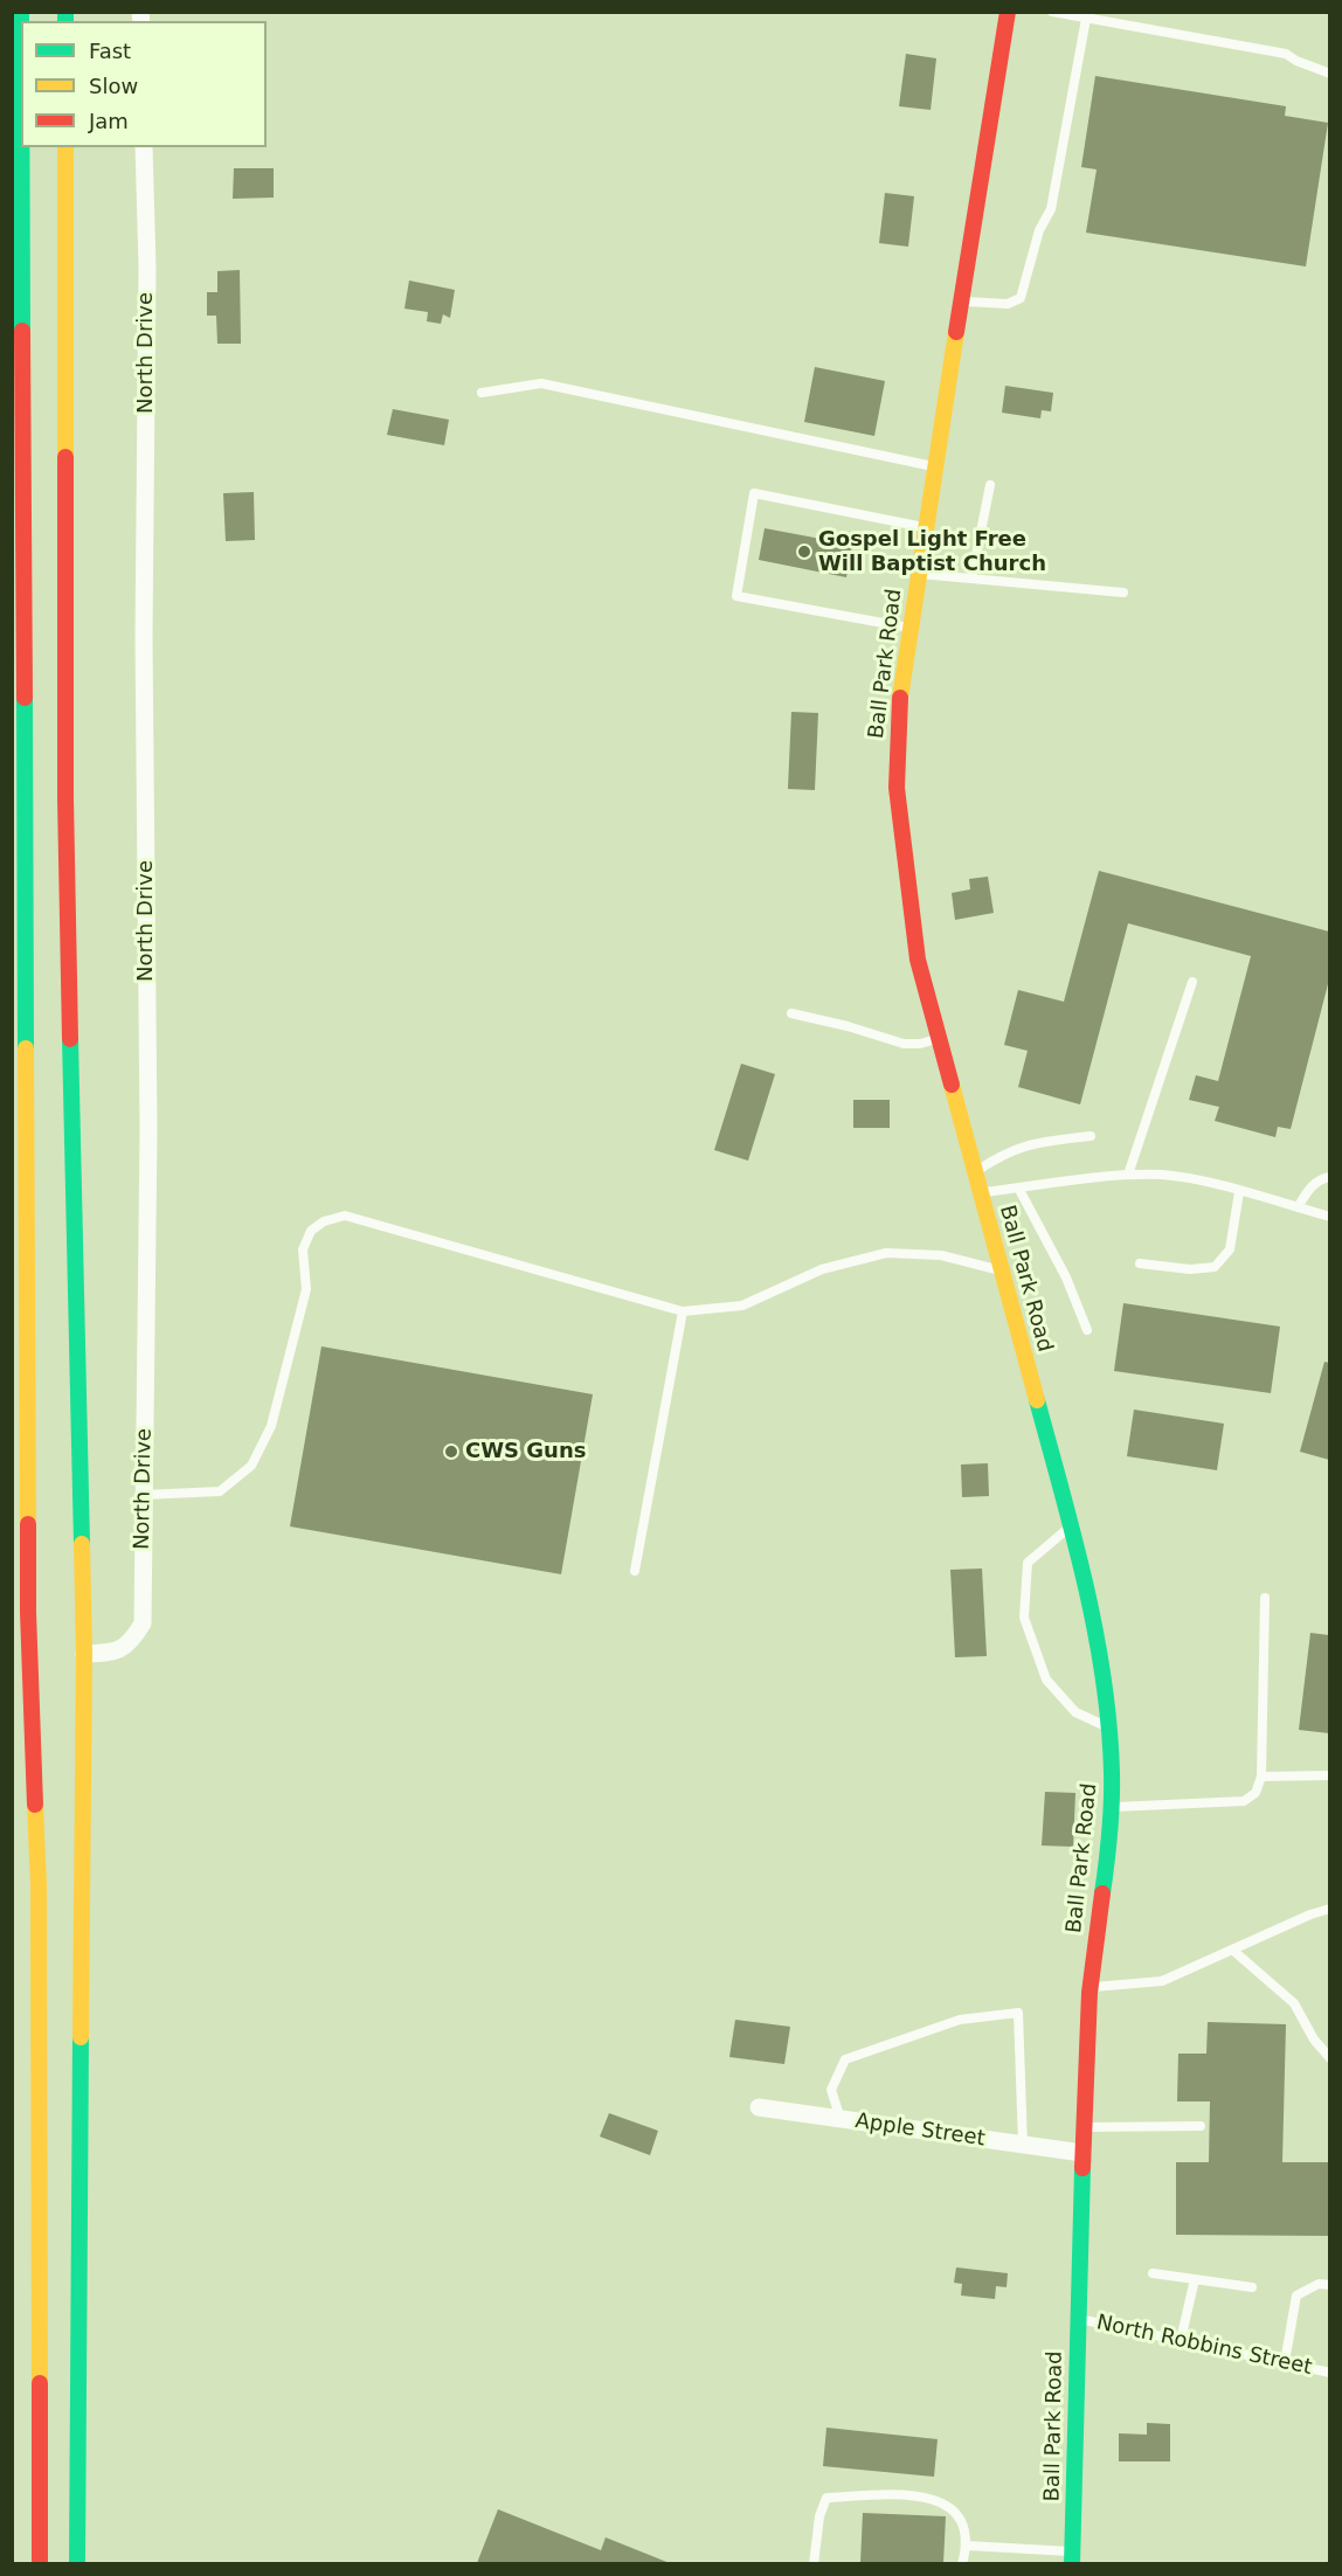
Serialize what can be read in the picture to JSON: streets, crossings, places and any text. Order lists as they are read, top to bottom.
{
  "streets": {
    "main road": ["Ball Park Road"],
    "street": ["North Drive", "Apple Street"],
    "lane": ["North Robbins Street"]
  },
  "crossings": [
    ["Ball Park Road", "Apple Street"],
    ["Ball Park Road", "North Robbins Street"]
  ],
  "places": ["Gospel Light Free Will Baptist Church", "CWS Guns"],
  "legend": ["Fast", "Slow", "Jam"]
}
